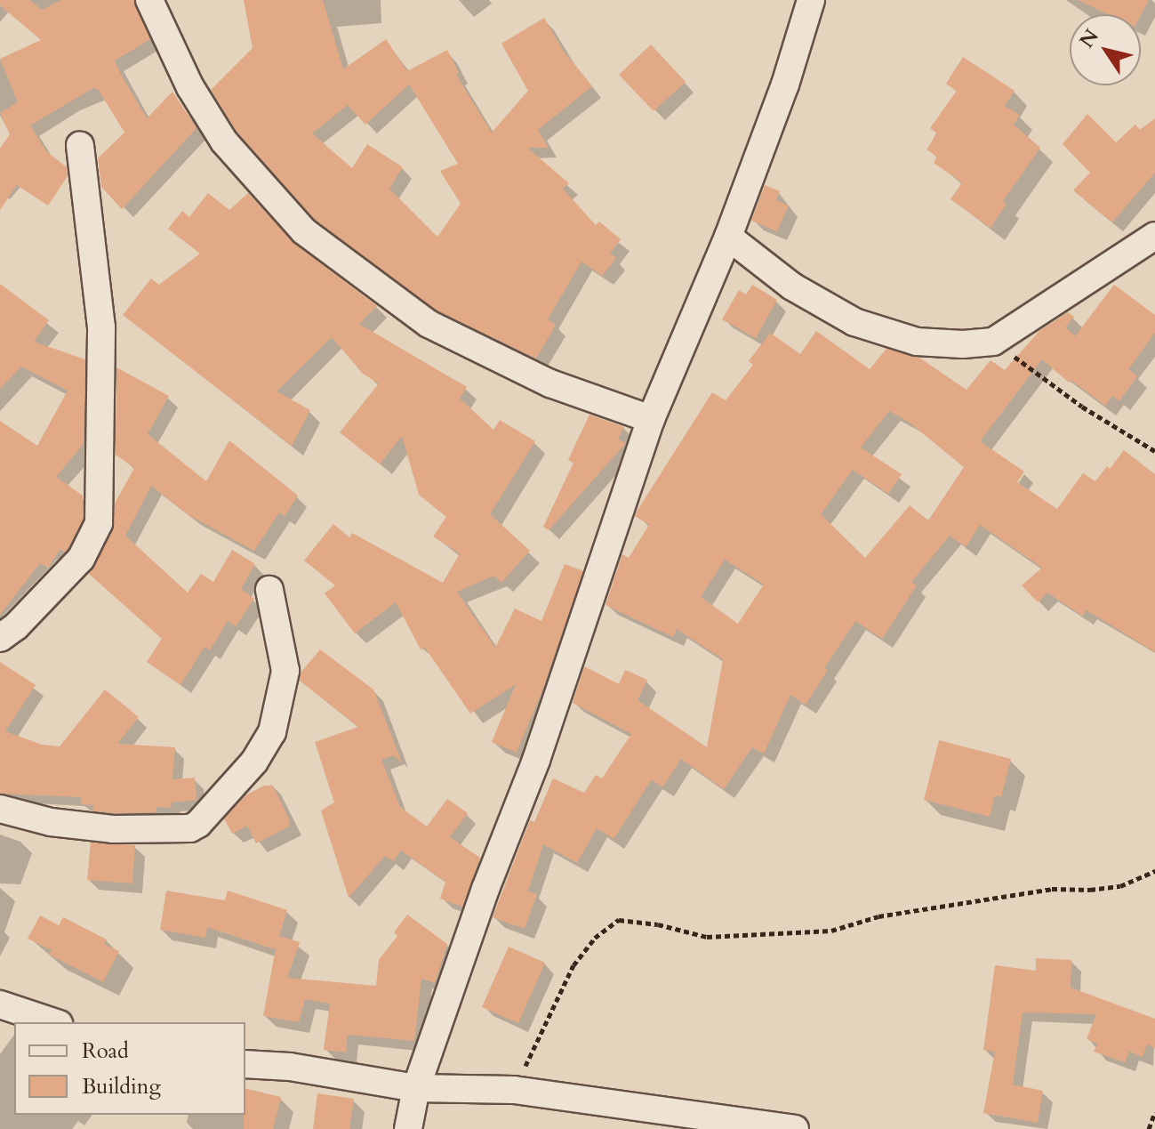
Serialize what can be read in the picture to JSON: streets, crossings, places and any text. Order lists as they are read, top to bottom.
{
  "legend": ["Road", "Building"],
  "north": "top left"
}
